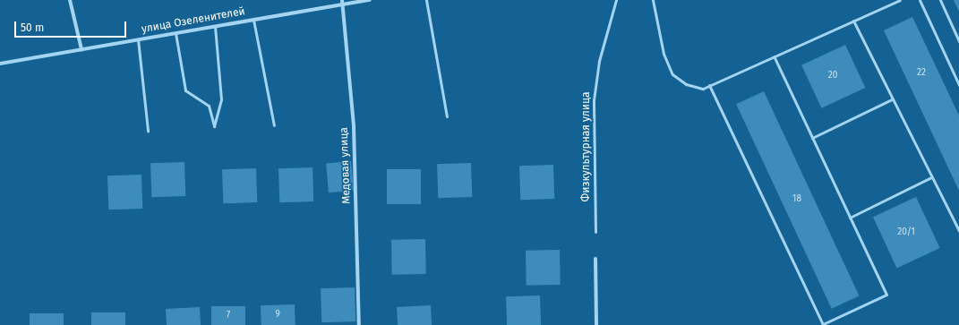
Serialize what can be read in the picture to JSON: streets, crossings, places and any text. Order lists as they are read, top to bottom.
{
  "streets": {
    "street": ["улица Озеленителей", "Медовая улица"],
    "lane": ["Физкультурная улица"]
  },
  "crossings": [
    ["улица Озеленителей", "Медовая улица"]
  ],
  "house_numbers": [
    "22",
    "20",
    "18",
    "20/1",
    "9",
    "7"
  ],
  "scale_bar": "50 m"
}
